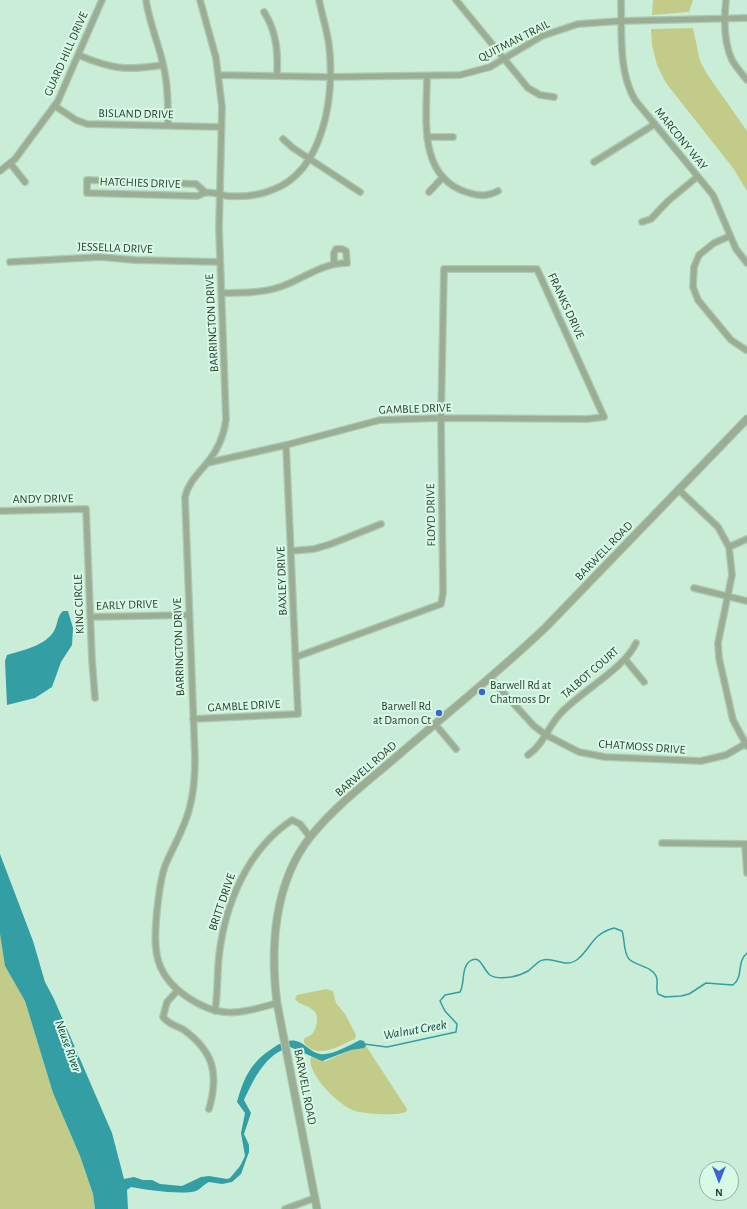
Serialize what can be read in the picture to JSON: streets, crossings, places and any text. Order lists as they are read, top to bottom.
{
  "streets": {
    "street": [
      "QUITMAN TRAIL",
      "GUARD HILL DRIVE",
      "BISLAND DRIVE",
      "MARCONY WAY",
      "HATCHIES DRIVE",
      "JESSELLA DRIVE",
      "FRANKS DRIVE",
      "BARRINGTON DRIVE",
      "GAMBLE DRIVE",
      "ANDY DRIVE",
      "FLOYD DRIVE",
      "BARWELL ROAD",
      "BAXLEY DRIVE",
      "KING CIRCLE",
      "EARLY DRIVE",
      "TALBOT COURT",
      "CHATMOSS DRIVE",
      "BRITT DRIVE"
    ]
  },
  "crossings": [
    ["QUITMAN TRAIL", "MARCONY WAY"],
    ["QUITMAN TRAIL", "HATCHIES DRIVE"],
    ["QUITMAN TRAIL", "BARRINGTON DRIVE"],
    ["GUARD HILL DRIVE", "BISLAND DRIVE"],
    ["BISLAND DRIVE", "BARRINGTON DRIVE"],
    ["HATCHIES DRIVE", "BARRINGTON DRIVE"],
    ["JESSELLA DRIVE", "BARRINGTON DRIVE"],
    ["FRANKS DRIVE", "GAMBLE DRIVE"],
    ["FRANKS DRIVE", "FLOYD DRIVE"],
    ["BARRINGTON DRIVE", "GAMBLE DRIVE"],
    ["BARRINGTON DRIVE", "BARWELL ROAD"],
    ["BARRINGTON DRIVE", "EARLY DRIVE"],
    ["BARRINGTON DRIVE", "BRITT DRIVE"],
    ["GAMBLE DRIVE", "FLOYD DRIVE"],
    ["GAMBLE DRIVE", "BAXLEY DRIVE"],
    ["ANDY DRIVE", "KING CIRCLE"],
    ["FLOYD DRIVE", "BAXLEY DRIVE"],
    ["BARWELL ROAD", "CHATMOSS DRIVE"],
    ["BARWELL ROAD", "BRITT DRIVE"],
    ["KING CIRCLE", "EARLY DRIVE"],
    ["TALBOT COURT", "CHATMOSS DRIVE"]
  ],
  "water": ["Walnut Creek", "Neuse River"],
  "places": ["Barwell Rd at Chatmoss Dr", "Barwell Rd at Damon Ct"],
  "north": "bottom"
}
